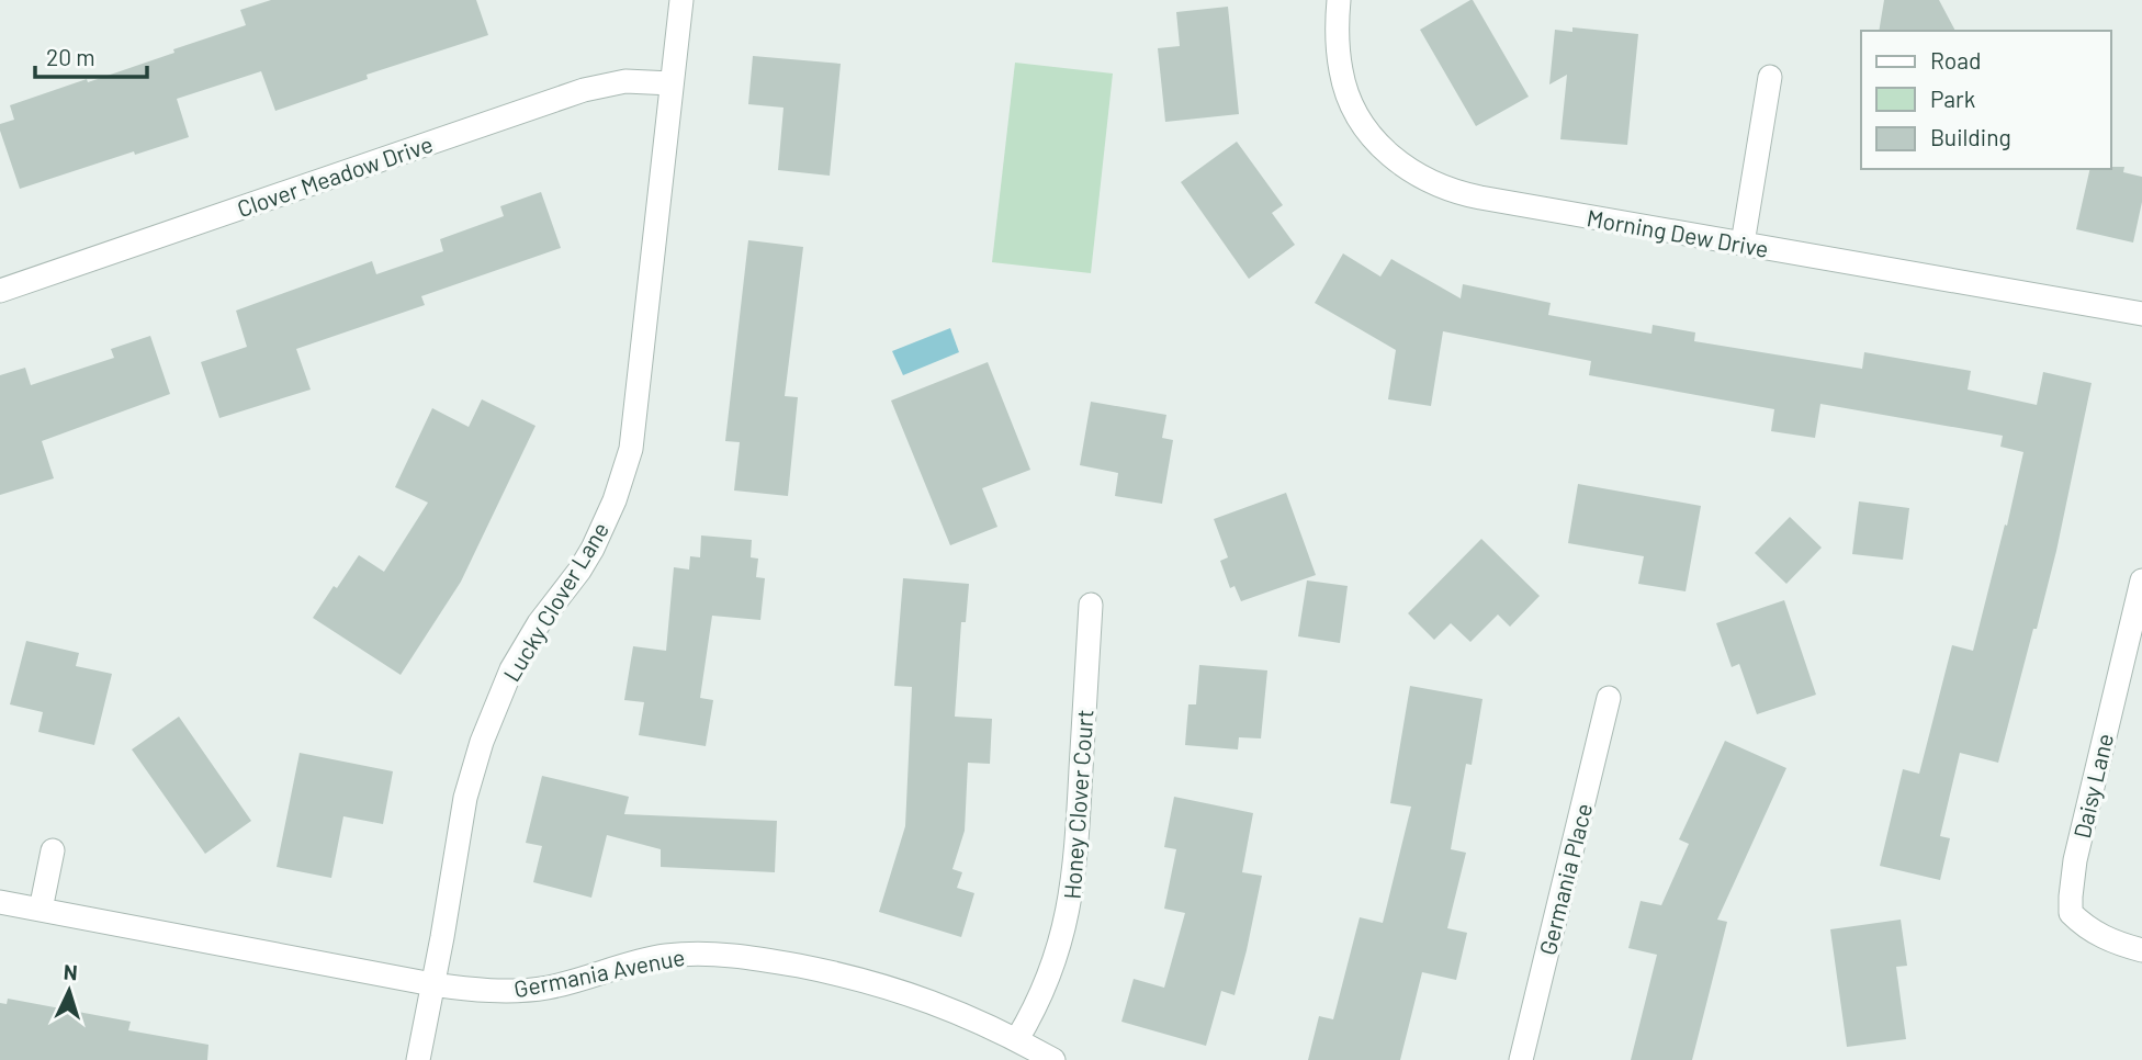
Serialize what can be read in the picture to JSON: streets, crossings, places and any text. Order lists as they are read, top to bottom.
{
  "streets": {
    "street": [
      "Clover Meadow Drive",
      "Morning Dew Drive",
      "Lucky Clover Lane",
      "Daisy Lane",
      "Honey Clover Court",
      "Germania Place",
      "Germania Avenue"
    ]
  },
  "crossings": [
    ["Clover Meadow Drive", "Lucky Clover Lane"],
    ["Lucky Clover Lane", "Germania Avenue"],
    ["Honey Clover Court", "Germania Avenue"]
  ],
  "legend": ["Road", "Park", "Building"],
  "scale_bar": "20 m",
  "north": "top"
}
